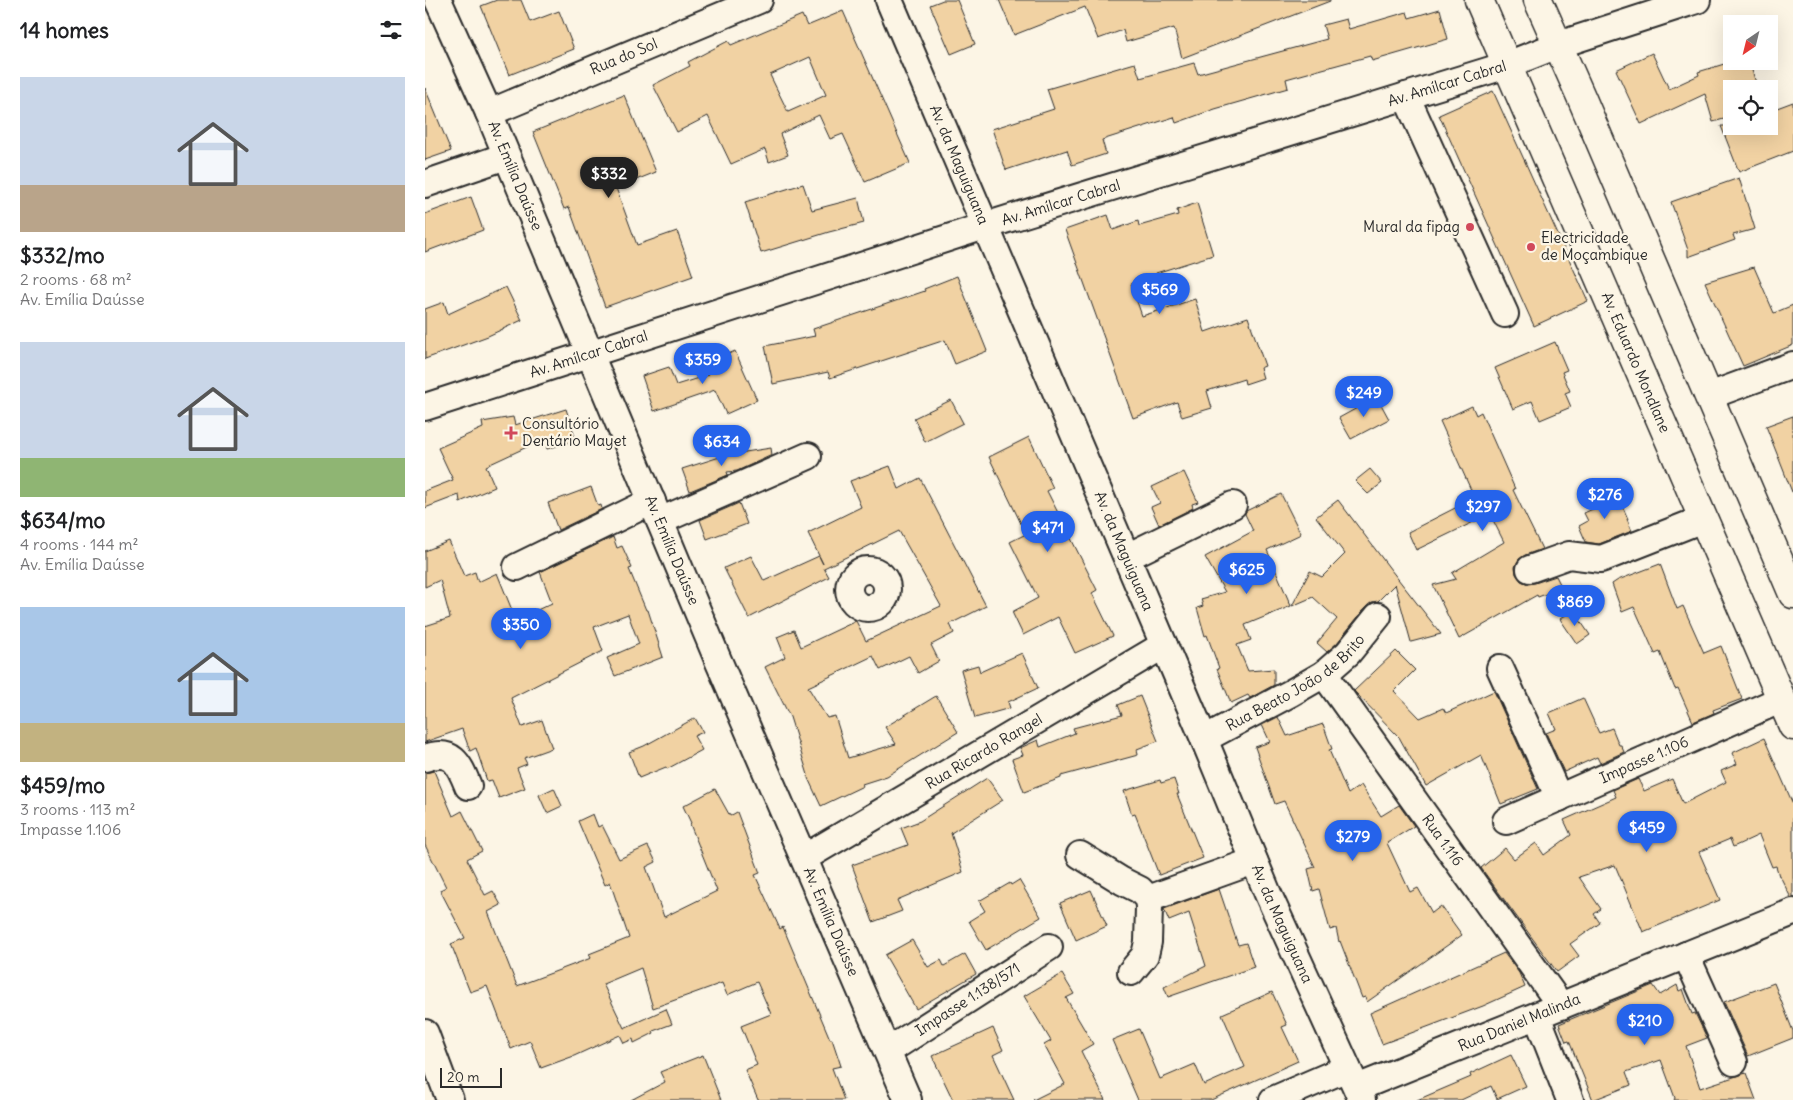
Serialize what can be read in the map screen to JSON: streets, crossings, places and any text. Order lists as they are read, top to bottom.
{
  "streets": {
    "main road": ["Av. Eduardo Mondlane"],
    "street": [
      "Rua do Sol",
      "Av. Amílcar Cabral",
      "Av. da Maguiguana",
      "Av. Emília Daússe",
      "Rua Beato João de Brito",
      "Rua Ricardo Rangel",
      "Impasse 1.106",
      "Rua 1.116",
      "Impasse 1.138/571",
      "Rua Daniel Malinda"
    ]
  },
  "crossings": [
    ["Rua do Sol", "Av. Emília Daússe"],
    ["Av. Amílcar Cabral", "Av. da Maguiguana"],
    ["Av. Amílcar Cabral", "Av. Emília Daússe"],
    ["Av. Amílcar Cabral", "Av. Eduardo Mondlane"],
    ["Av. da Maguiguana", "Rua Beato João de Brito"],
    ["Av. da Maguiguana", "Rua Ricardo Rangel"],
    ["Av. da Maguiguana", "Rua Daniel Malinda"],
    ["Av. Emília Daússe", "Rua Ricardo Rangel"],
    ["Av. Emília Daússe", "Impasse 1.138/571"],
    ["Av. Eduardo Mondlane", "Impasse 1.106"],
    ["Rua Beato João de Brito", "Rua 1.116"],
    ["Rua 1.116", "Rua Daniel Malinda"]
  ],
  "places": {
    "other": ["Mural da fipag", "Electricidade de Moçambique"],
    "health": ["Consultório Dentário Mayet"]
  },
  "scale_bar": "20 m",
  "north": "bottom left",
  "page": {
    "heading": "14 homes",
    "list": [
      {
        "name": "$332/mo",
        "note": "2 rooms · 68 m² · Av. Emília Daússe"
      },
      {
        "name": "$634/mo",
        "note": "4 rooms · 144 m² · Av. Emília Daússe"
      },
      {
        "name": "$459/mo",
        "note": "3 rooms · 113 m² · Impasse 1.106"
      }
    ],
    "price": [
      "$332",
      "$569",
      "$359",
      "$249",
      "$634",
      "$276",
      "$297",
      "$471",
      "$625",
      "$869",
      "$350",
      "$459",
      "$279",
      "$210"
    ],
    "scale": "20 m"
  }
}
